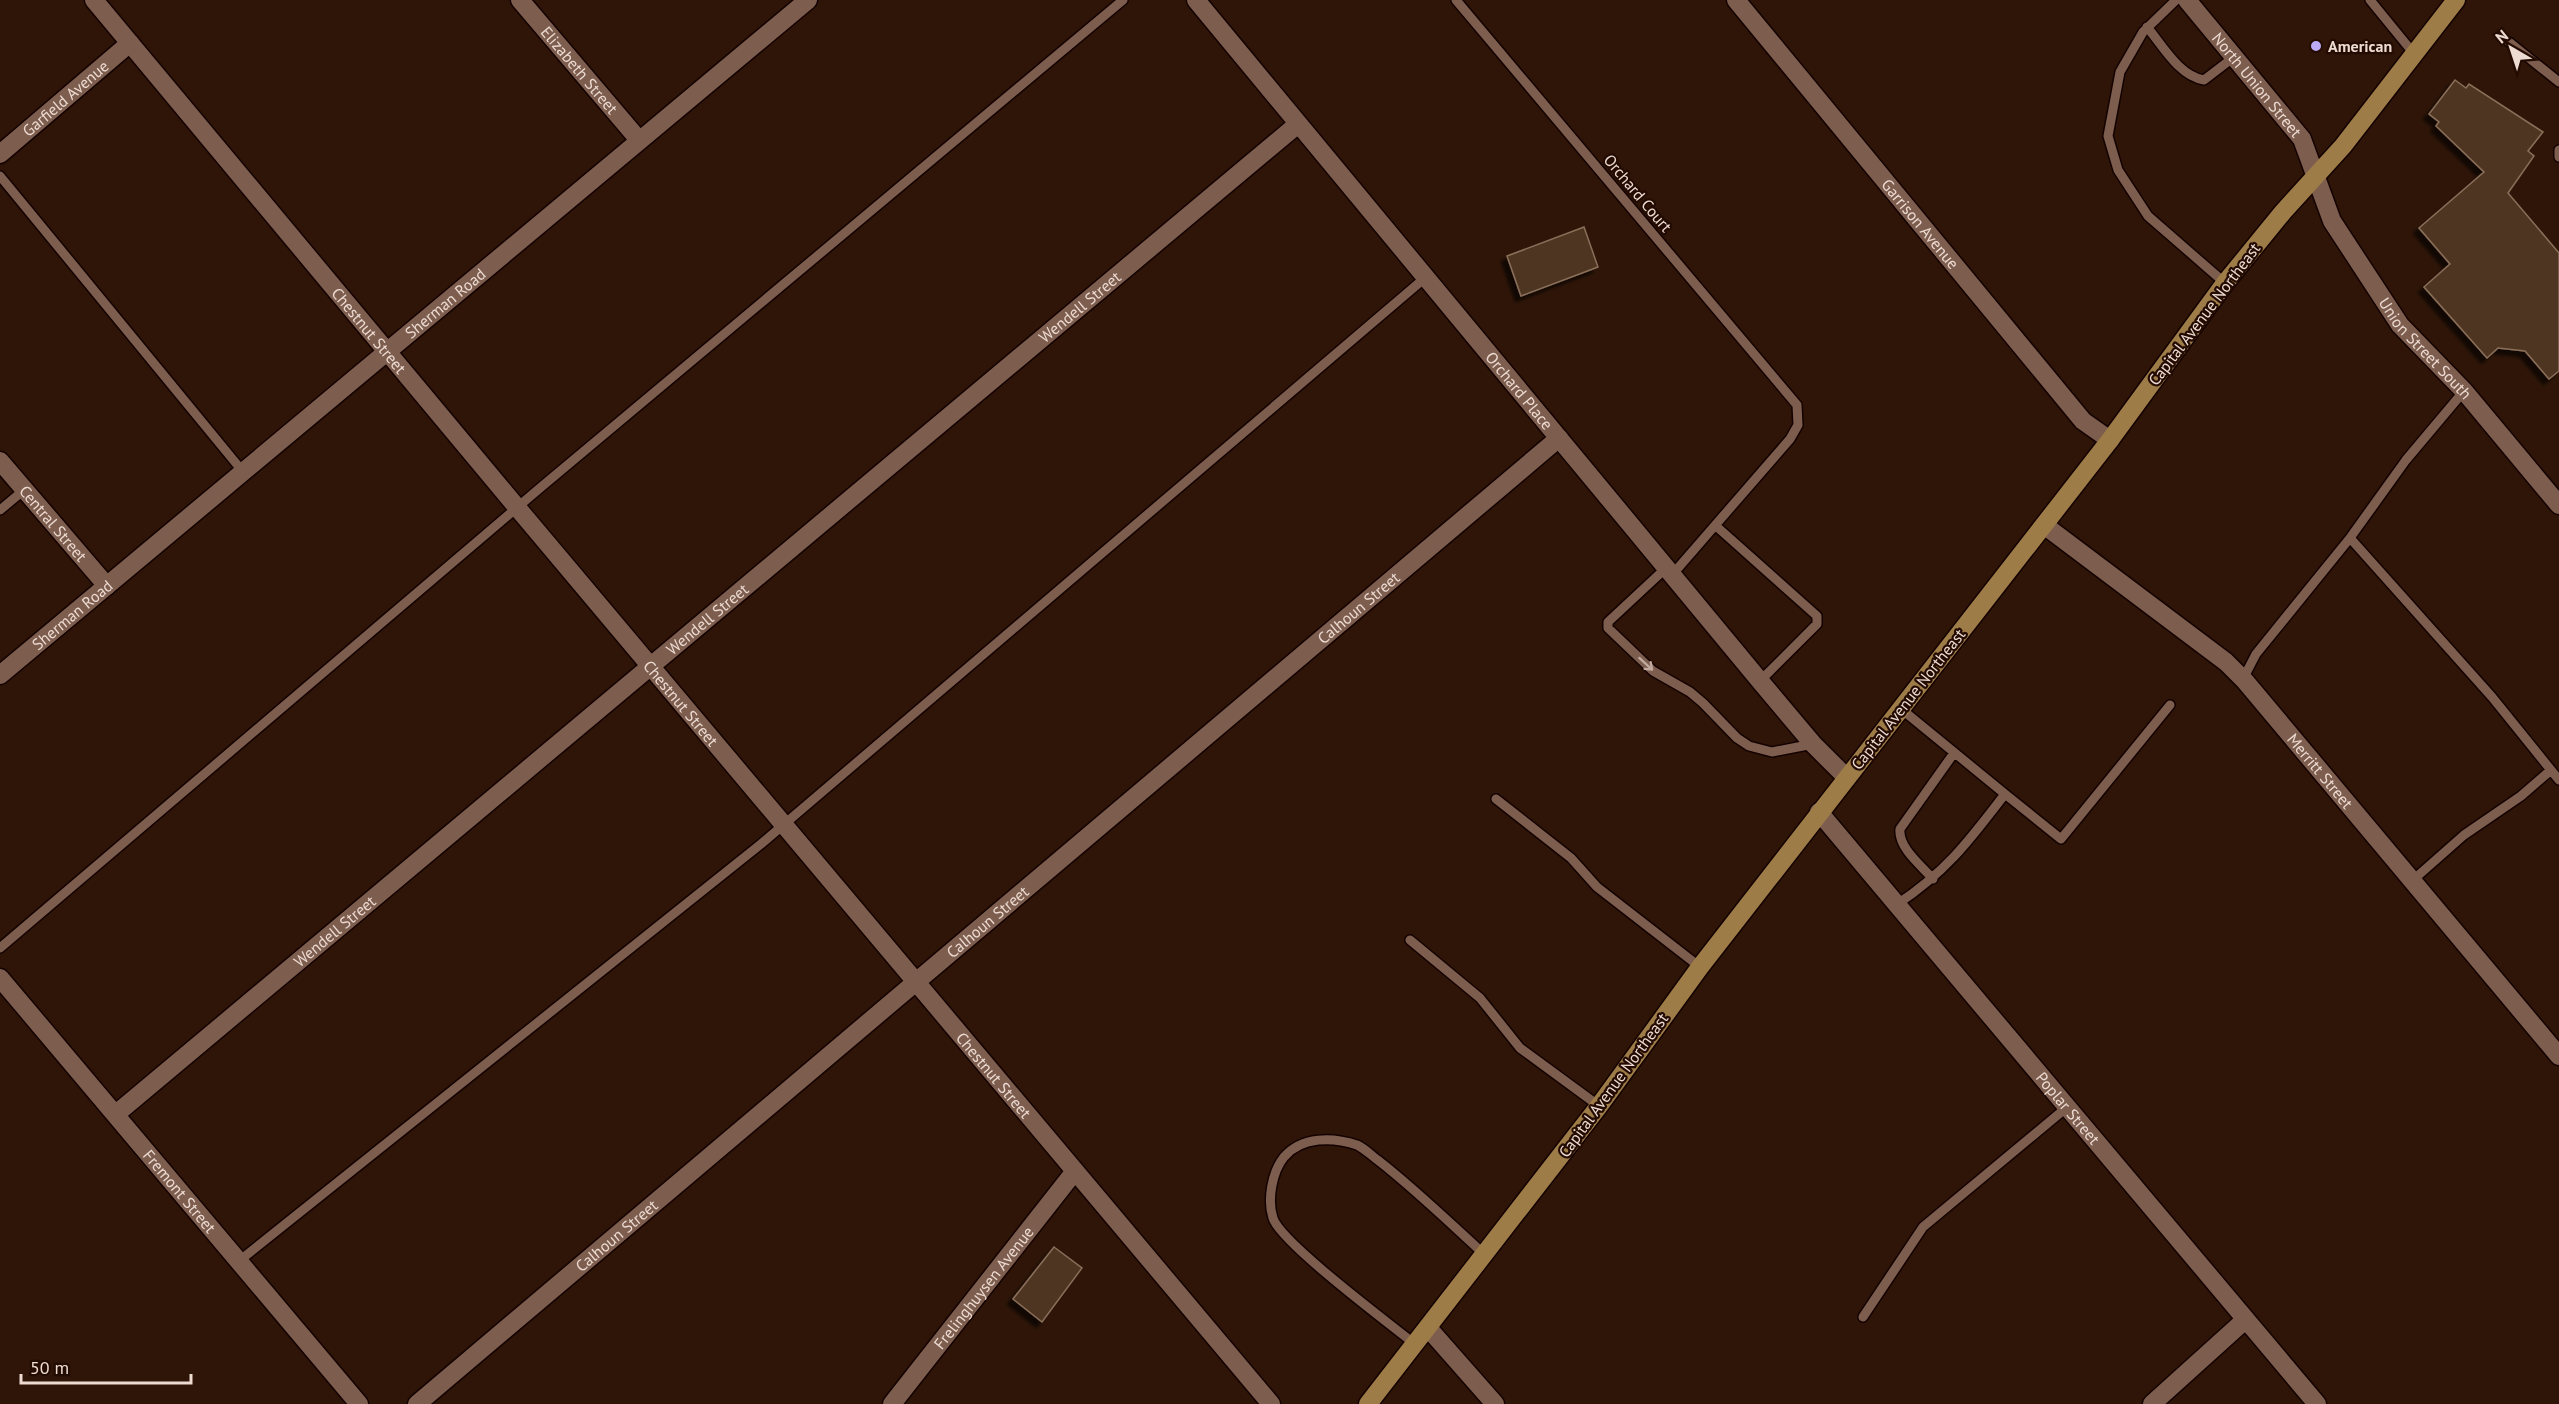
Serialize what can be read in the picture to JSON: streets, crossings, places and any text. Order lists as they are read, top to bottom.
{
  "streets": {
    "main road": ["Capital Avenue Northeast"],
    "street": [
      "Elizabeth Street",
      "North Union Street",
      "Garfield Avenue",
      "Garrison Avenue",
      "Sherman Road",
      "Wendell Street",
      "Chestnut Street",
      "Union Street South",
      "Orchard Place",
      "Central Street",
      "Calhoun Street",
      "Merritt Street",
      "Poplar Street",
      "Fremont Street",
      "Frelinghuysen Avenue"
    ],
    "lane": ["Orchard Court"]
  },
  "crossings": [
    ["Elizabeth Street", "Sherman Road"],
    ["North Union Street", "Capital Avenue Northeast"],
    ["North Union Street", "Union Street South"],
    ["Garfield Avenue", "Chestnut Street"],
    ["Garrison Avenue", "Capital Avenue Northeast"],
    ["Sherman Road", "Chestnut Street"],
    ["Sherman Road", "Central Street"],
    ["Wendell Street", "Chestnut Street"],
    ["Wendell Street", "Orchard Place"],
    ["Wendell Street", "Fremont Street"],
    ["Capital Avenue Northeast", "Union Street South"],
    ["Capital Avenue Northeast", "Orchard Place"],
    ["Capital Avenue Northeast", "Merritt Street"],
    ["Capital Avenue Northeast", "Poplar Street"],
    ["Chestnut Street", "Calhoun Street"],
    ["Chestnut Street", "Frelinghuysen Avenue"],
    ["Orchard Place", "Calhoun Street"]
  ],
  "places": ["American"],
  "scale_bar": "50 m",
  "north": "top left"
}
